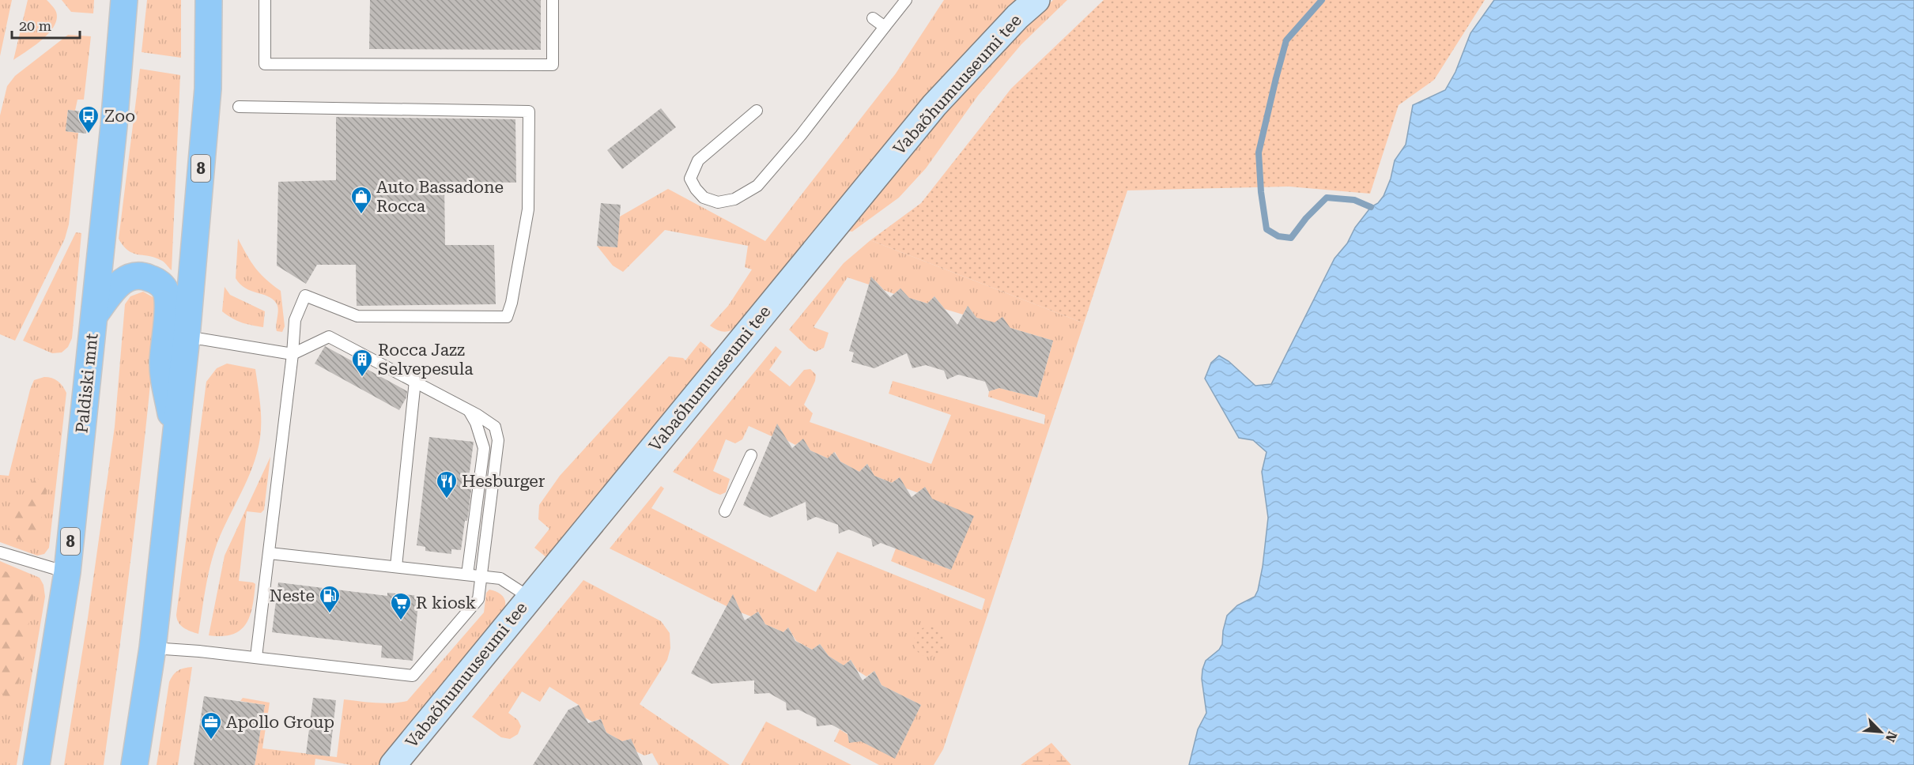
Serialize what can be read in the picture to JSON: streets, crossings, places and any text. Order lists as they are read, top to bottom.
{
  "streets": {
    "main road": ["8", "Paldiski mnt"],
    "street": ["Vabaõhumuuseumi tee"]
  },
  "places": {
    "bus stop": ["Zoo"],
    "shop": ["Auto Bassadone Rocca"],
    "building": ["Rocca Jazz Selvepesula"],
    "restaurant": ["Hesburger"],
    "fuel station": ["Neste"],
    "supermarket": ["R kiosk"],
    "office": ["Apollo Group"]
  },
  "scale_bar": "20 m",
  "north": "bottom right"
}
